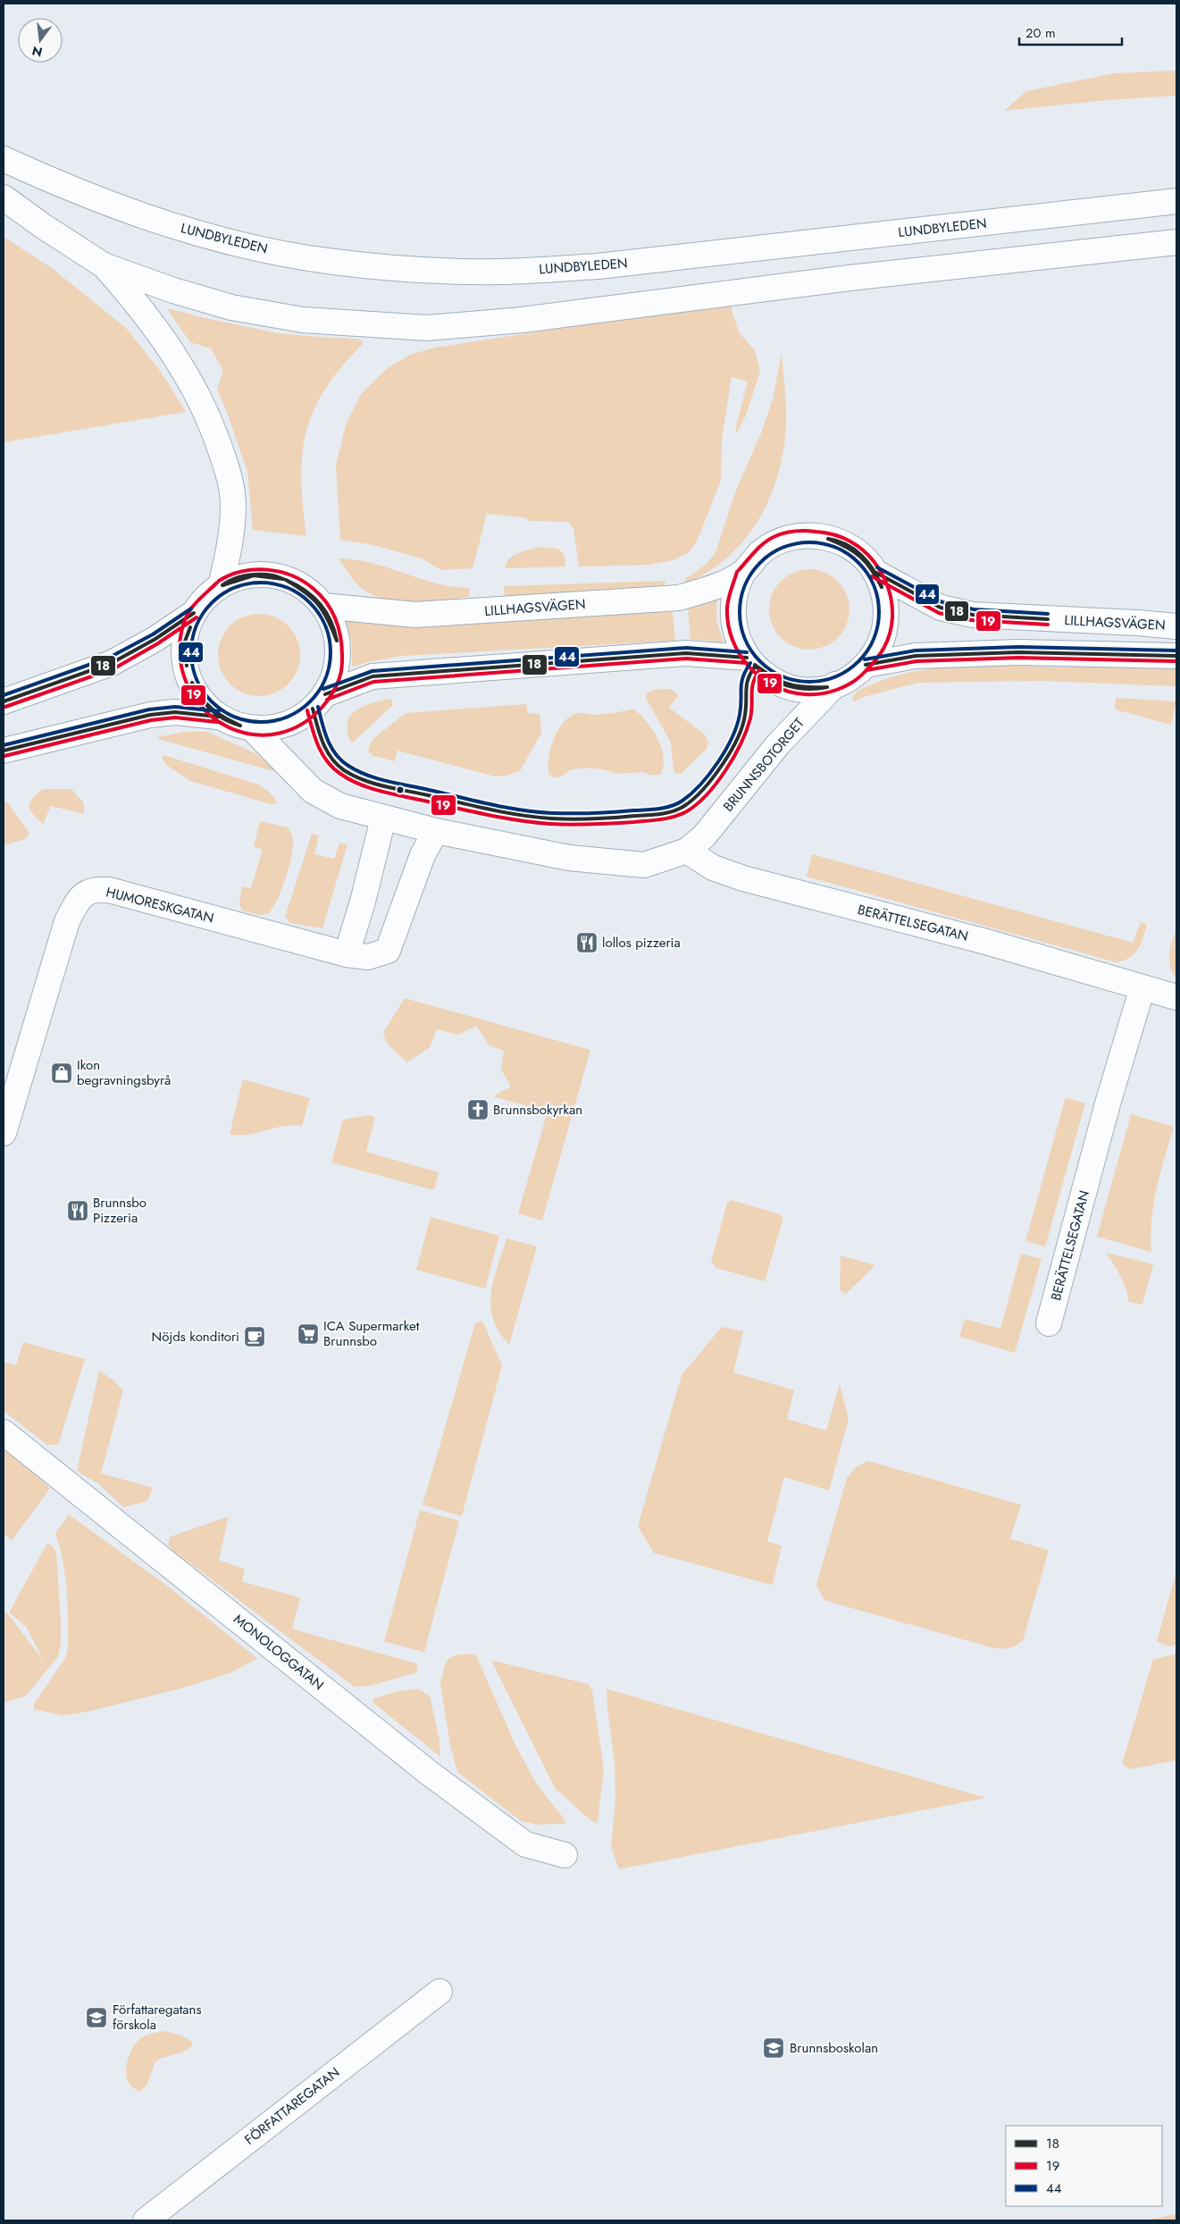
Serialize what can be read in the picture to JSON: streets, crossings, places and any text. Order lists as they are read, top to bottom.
{
  "streets": {
    "main road": [
      "LUNDBYLEDEN",
      "LILLHAGSVÄGEN",
      "BRUNNSBOTORGET",
      "HUMORESKGATAN",
      "BERÄTTELSEGATAN",
      "MONOLOGGATAN",
      "FÖRFATTAREGATAN"
    ]
  },
  "crossings": [
    ["LILLHAGSVÄGEN", "BRUNNSBOTORGET"],
    ["BRUNNSBOTORGET", "HUMORESKGATAN"],
    ["BRUNNSBOTORGET", "BERÄTTELSEGATAN"]
  ],
  "places": {
    "restaurant": ["lollos pizzeria", "Brunnsbo Pizzeria"],
    "shop": ["Ikon begravningsbyrå"],
    "church": ["Brunnsbokyrkan"],
    "supermarket": ["ICA Supermarket Brunnsbo"],
    "cafe": ["Nöjds konditori"],
    "school or university": ["Författaregatans förskola", "Brunnsboskolan"]
  },
  "lines": ["transit line 19", "transit line 18", "transit line 44"],
  "legend": ["18", "19", "44"],
  "scale_bar": "20 m",
  "north": "bottom"
}
